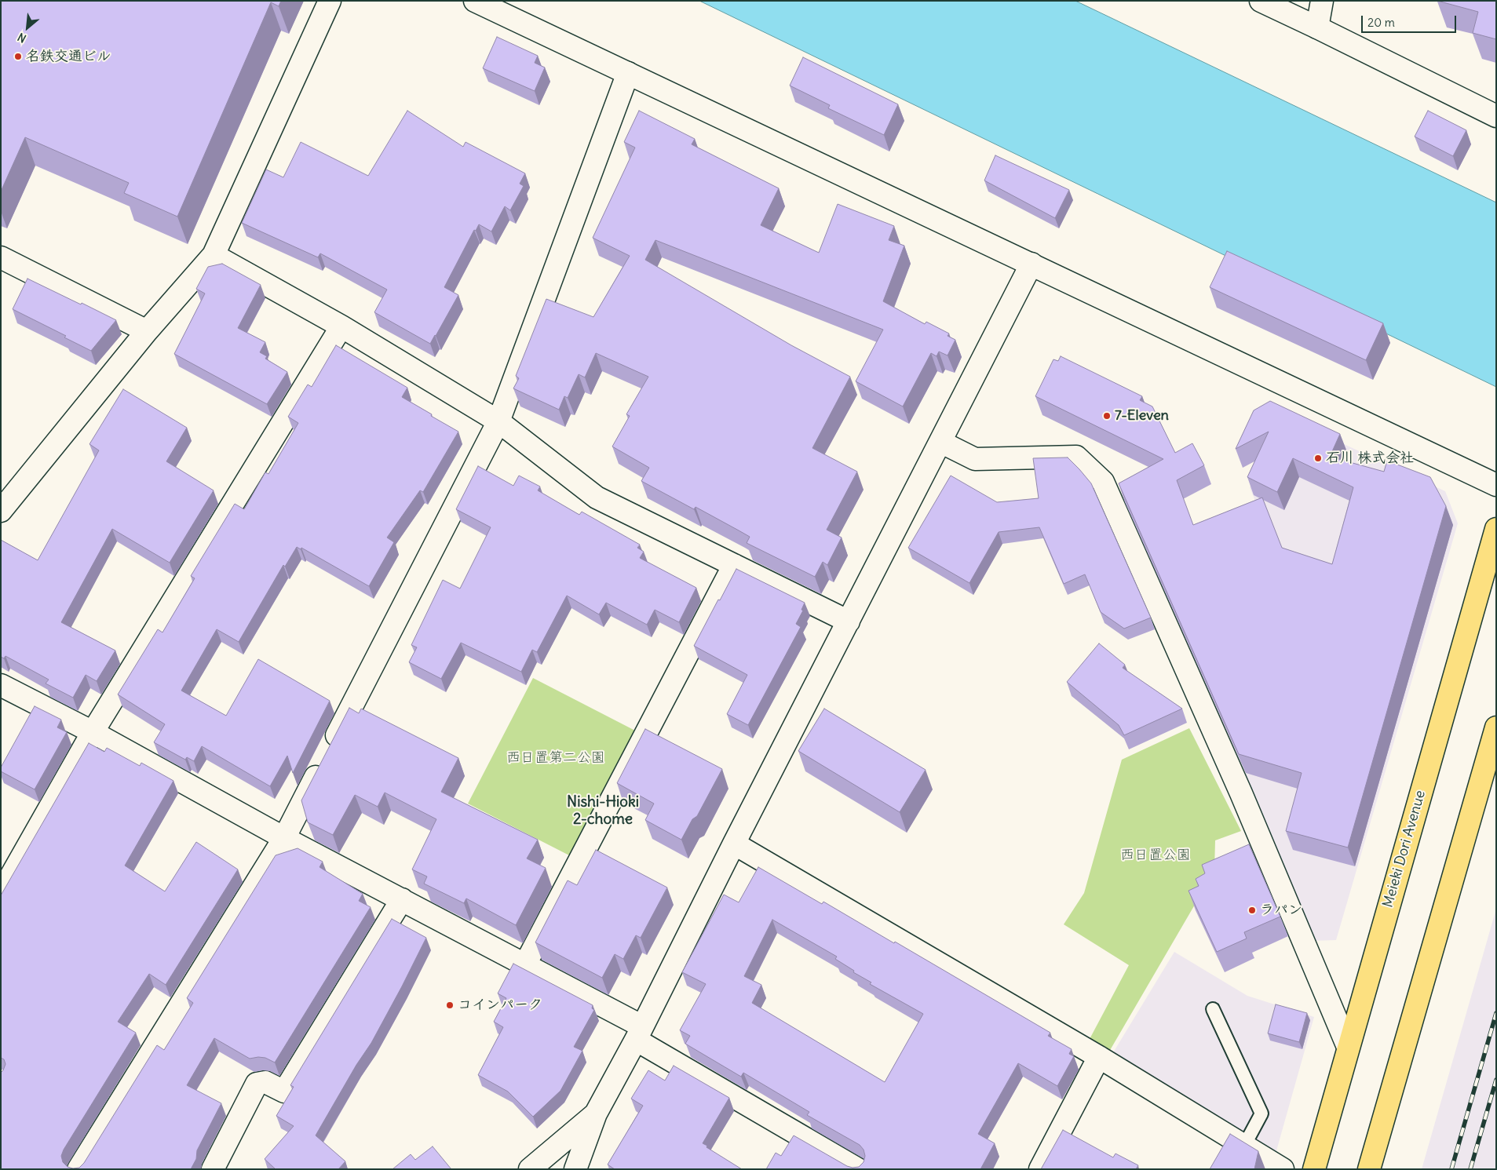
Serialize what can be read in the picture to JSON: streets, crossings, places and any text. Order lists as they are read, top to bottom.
{
  "streets": {
    "main road": ["Meieki Dori Avenue"]
  },
  "districts": ["Nishi-Hioki 2-chome"],
  "parks": ["西日置第二公園", "西日置公園"],
  "places": [
    "名鉄交通ビル",
    "7-Eleven",
    "石川 株式会社",
    "ラパン",
    "コインパーク"
  ],
  "scale_bar": "20 m",
  "north": "bottom left"
}
